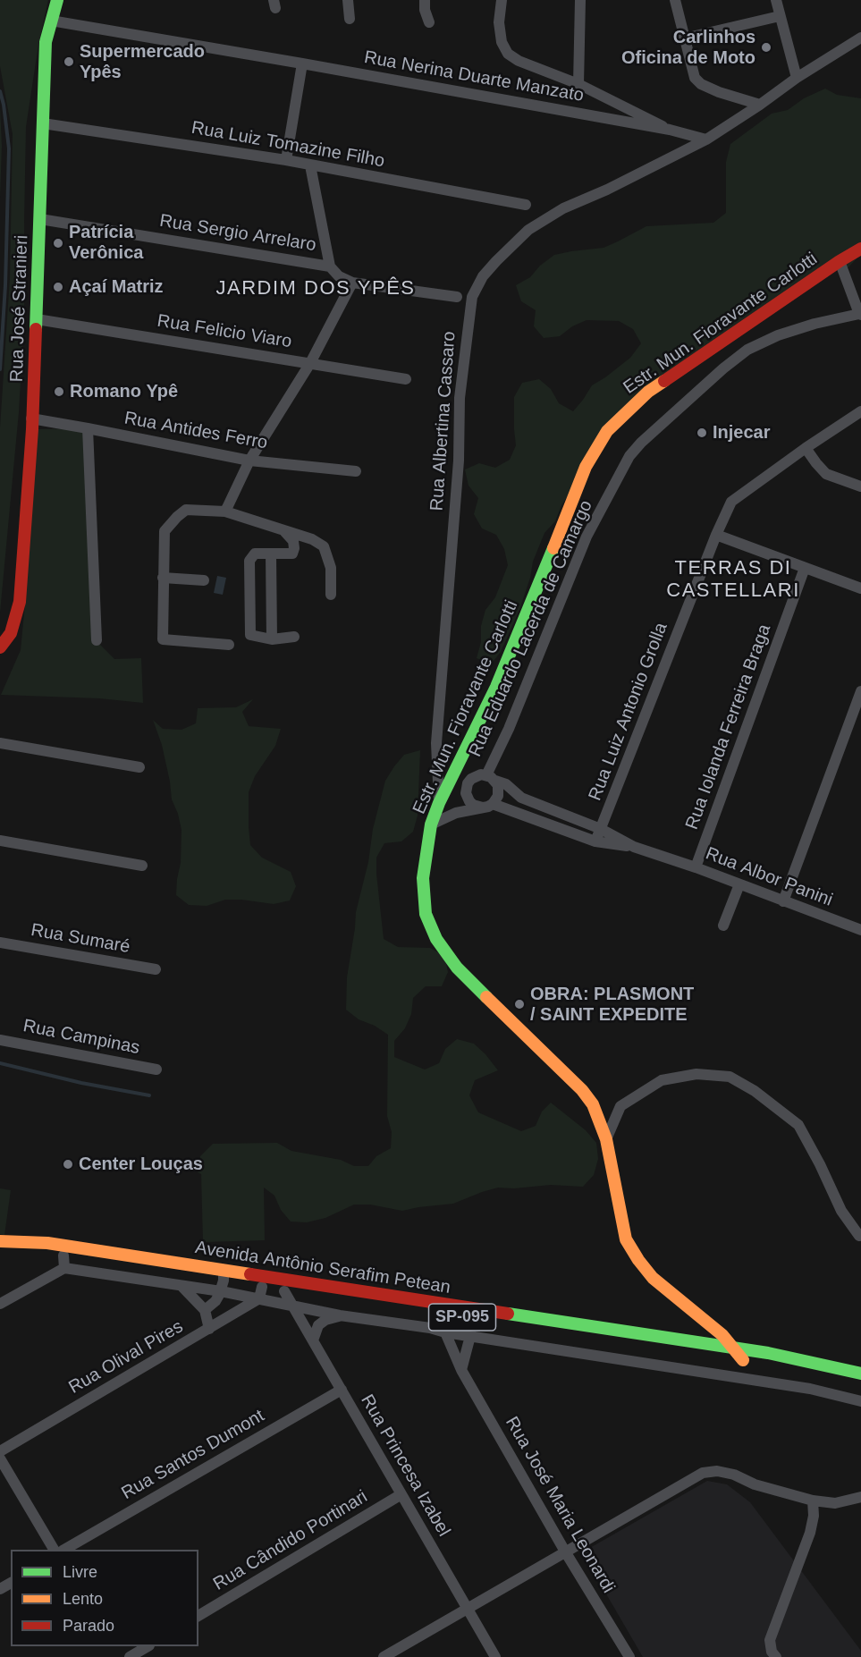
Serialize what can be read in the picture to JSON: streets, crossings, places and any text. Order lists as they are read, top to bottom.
{
  "streets": {
    "street": [
      "Rua Nerina Duarte Manzato",
      "Rua Luiz Tomazine Filho",
      "Rua Sergio Arrelaro",
      "Rua José Stranieri",
      "Estr. Mun. Fioravante Carlotti",
      "Rua Felicio Viaro",
      "Rua Albertina Cassaro",
      "Rua Antides Ferro",
      "Rua Eduardo Lacerda de Camargo",
      "Rua Luiz Antonio Grolla",
      "Rua Iolanda Ferreira Braga",
      "Rua Albor Panini",
      "Rua Sumaré",
      "Rua Campinas",
      "Avenida Antônio Serafim Petean",
      "SP-095",
      "Rua Olival Pires",
      "Rua Santos Dumont",
      "Rua Princesa Izabel",
      "Rua José Maria Leonardi",
      "Rua Cândido Portinari"
    ]
  },
  "crossings": [
    ["Rua Nerina Duarte Manzato", "Rua José Stranieri"],
    ["Rua Nerina Duarte Manzato", "Rua Albertina Cassaro"],
    ["Rua Luiz Tomazine Filho", "Rua José Stranieri"],
    ["Rua Sergio Arrelaro", "Rua José Stranieri"],
    ["Rua José Stranieri", "Rua Felicio Viaro"],
    ["Rua José Stranieri", "Rua Antides Ferro"],
    ["Estr. Mun. Fioravante Carlotti", "Rua Albertina Cassaro"],
    ["Estr. Mun. Fioravante Carlotti", "Avenida Antônio Serafim Petean"],
    ["Rua Iolanda Ferreira Braga", "Rua Albor Panini"],
    ["Avenida Antônio Serafim Petean", "Rua Olival Pires"],
    ["Avenida Antônio Serafim Petean", "Rua Princesa Izabel"],
    ["Avenida Antônio Serafim Petean", "Rua José Maria Leonardi"],
    ["Rua Santos Dumont", "Rua Princesa Izabel"],
    ["Rua Princesa Izabel", "Rua Cândido Portinari"]
  ],
  "districts": ["JARDIM DOS YPÊS", "TERRAS DI CASTELLARI"],
  "places": [
    "Carlinhos Oficina de Moto",
    "Supermercado Ypês",
    "Patrícia Verônica",
    "Açaí Matriz",
    "Romano Ypê",
    "Injecar",
    "OBRA: PLASMONT / SAINT EXPEDITE",
    "Center Louças"
  ],
  "legend": ["Livre", "Lento", "Parado"]
}
